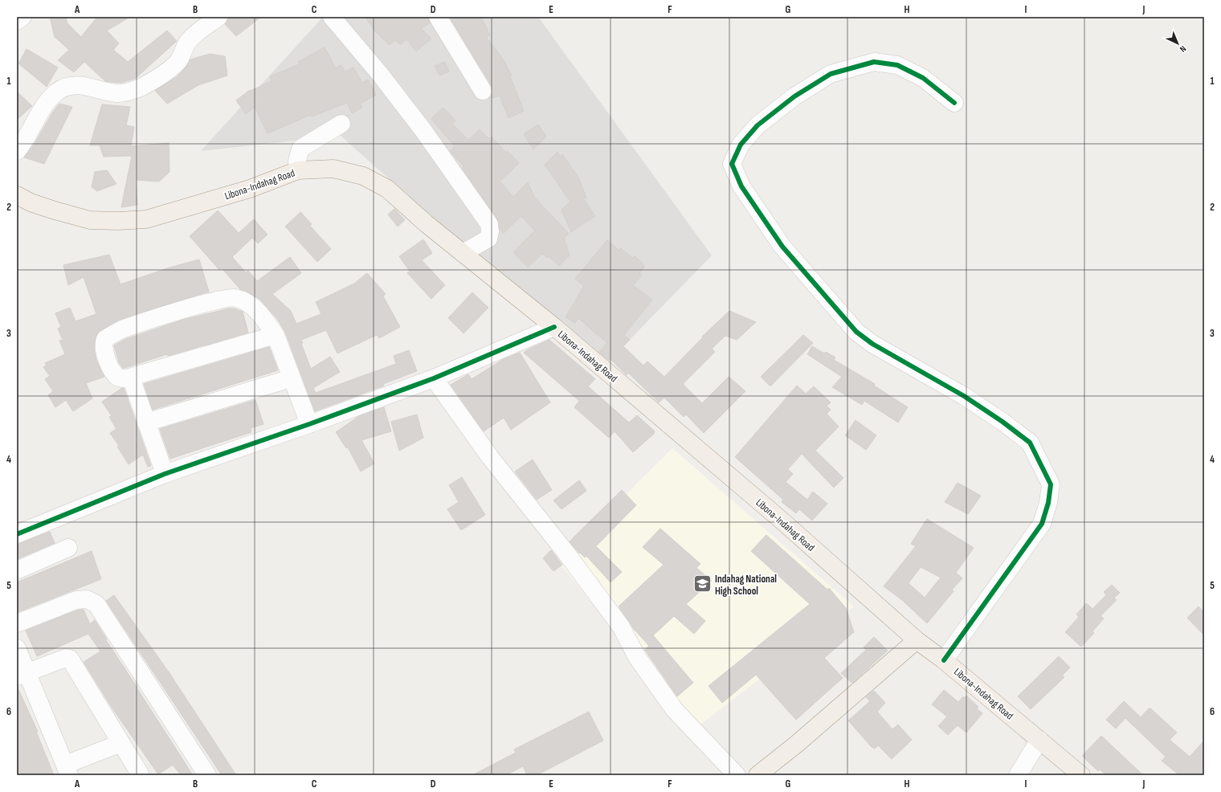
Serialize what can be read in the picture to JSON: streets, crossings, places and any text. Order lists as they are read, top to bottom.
{
  "streets": {
    "main road": ["Libona-Indahag Road"]
  },
  "places": {
    "school or university": ["Indahag National High School"]
  },
  "north": "bottom right",
  "grid": {
    "columns": [
      "A",
      "B",
      "C",
      "D",
      "E",
      "F",
      "G",
      "H",
      "I",
      "J"
    ],
    "rows": [
      "1",
      "2",
      "3",
      "4",
      "5",
      "6"
    ]
  }
}
